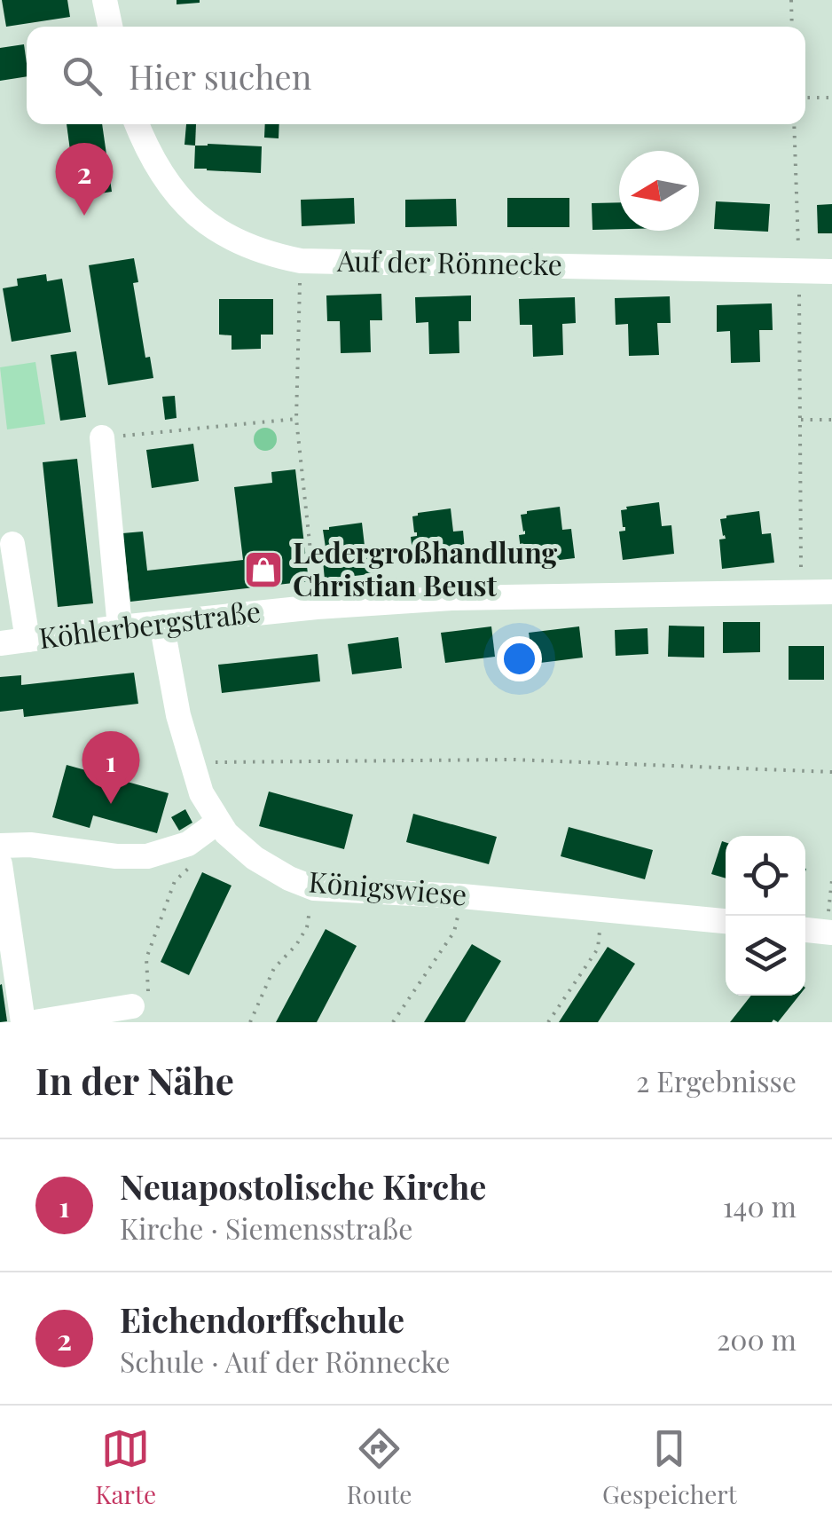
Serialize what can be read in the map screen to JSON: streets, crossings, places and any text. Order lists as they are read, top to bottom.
{
  "streets": {
    "street": ["Auf der Rönnecke", "Köhlerbergstraße", "Königswiese"]
  },
  "crossings": [
    ["Köhlerbergstraße", "Königswiese"]
  ],
  "places": {
    "shop": ["Ledergroßhandlung Christian Beust"]
  },
  "north": "left",
  "page": {
    "search": "Hier suchen",
    "pins": ["2", "1"],
    "heading": ["In der Nähe", "2 Ergebnisse"],
    "list": [
      {
        "mark": "1",
        "name": "Neuapostolische Kirche",
        "note": "Kirche · Siemensstraße",
        "value": "140 m"
      },
      {
        "mark": "2",
        "name": "Eichendorffschule",
        "note": "Schule · Auf der Rönnecke",
        "value": "200 m"
      }
    ],
    "nav": ["Karte", "Route", "Gespeichert"]
  }
}
